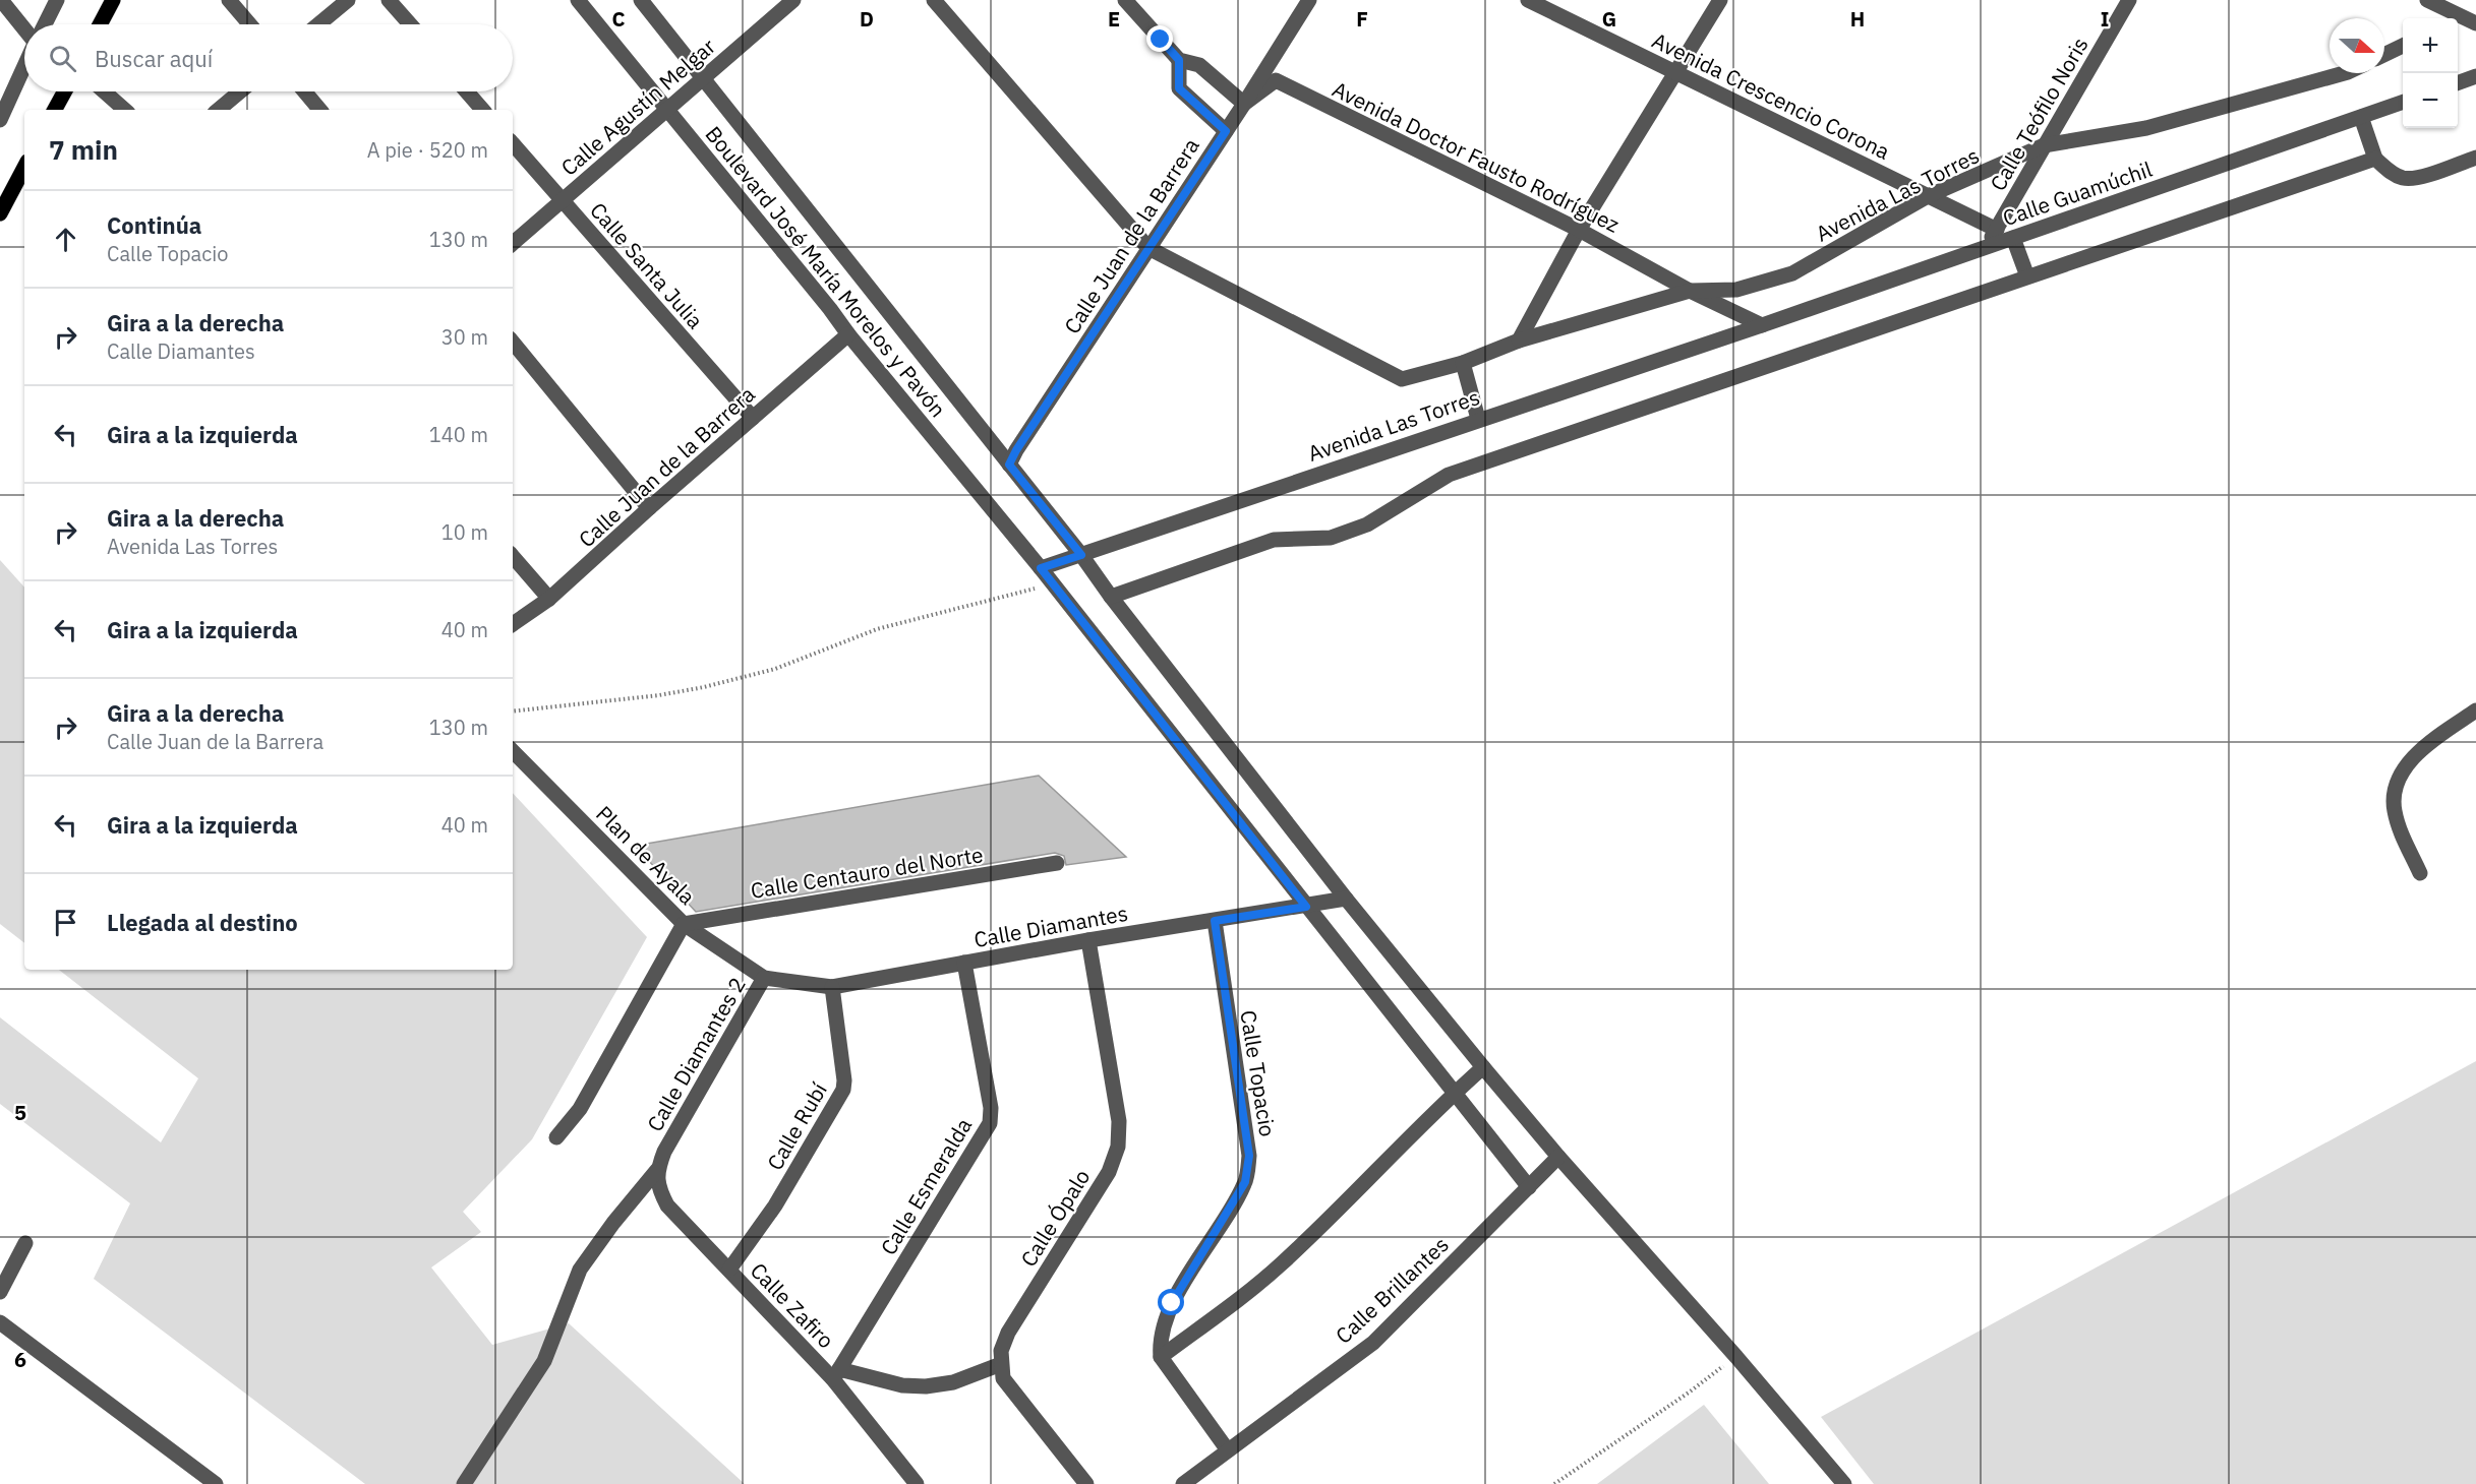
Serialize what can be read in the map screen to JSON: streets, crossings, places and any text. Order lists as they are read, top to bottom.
{
  "streets": {
    "street": [
      "Avenida Crescencio Corona",
      "Calle Agustín Melgar",
      "Calle Teófilo Noris",
      "Avenida Doctor Fausto Rodríguez",
      "Calle Guamúchil",
      "Avenida Las Torres",
      "Calle Juan de la Barrera",
      "Calle Santa Julia",
      "Boulevard José María Morelos y Pavón",
      "Plan de Ayala",
      "Calle Centauro del Norte",
      "Calle Diamantes",
      "Calle Diamantes 2",
      "Calle Topacio",
      "Calle Rubí",
      "Calle Esmeralda",
      "Calle Ópalo",
      "Calle Brillantes",
      "Calle Zafiro"
    ]
  },
  "crossings": [
    ["Avenida Crescencio Corona", "Calle Teófilo Noris"],
    ["Avenida Crescencio Corona", "Avenida Las Torres"],
    ["Calle Agustín Melgar", "Calle Santa Julia"],
    ["Calle Agustín Melgar", "Boulevard José María Morelos y Pavón"],
    ["Calle Teófilo Noris", "Calle Guamúchil"],
    ["Calle Teófilo Noris", "Avenida Las Torres"],
    ["Avenida Doctor Fausto Rodríguez", "Calle Guamúchil"],
    ["Avenida Doctor Fausto Rodríguez", "Avenida Las Torres"],
    ["Avenida Doctor Fausto Rodríguez", "Calle Juan de la Barrera"],
    ["Calle Guamúchil", "Avenida Las Torres"],
    ["Avenida Las Torres", "Calle Juan de la Barrera"],
    ["Avenida Las Torres", "Boulevard José María Morelos y Pavón"],
    ["Calle Juan de la Barrera", "Calle Santa Julia"],
    ["Calle Juan de la Barrera", "Boulevard José María Morelos y Pavón"],
    ["Boulevard José María Morelos y Pavón", "Calle Diamantes"],
    ["Boulevard José María Morelos y Pavón", "Calle Brillantes"],
    ["Plan de Ayala", "Calle Centauro del Norte"],
    ["Plan de Ayala", "Calle Diamantes"],
    ["Plan de Ayala", "Calle Diamantes 2"],
    ["Calle Diamantes", "Calle Diamantes 2"],
    ["Calle Diamantes", "Calle Topacio"],
    ["Calle Diamantes", "Calle Rubí"],
    ["Calle Diamantes", "Calle Esmeralda"],
    ["Calle Diamantes", "Calle Ópalo"],
    ["Calle Diamantes 2", "Calle Zafiro"],
    ["Calle Rubí", "Calle Zafiro"],
    ["Calle Esmeralda", "Calle Zafiro"]
  ],
  "north": "right",
  "page": {
    "map_buttons": ["+", "−"],
    "search": "Buscar aquí",
    "heading": ["7 min", "A pie · 520 m"],
    "list": [
      ["Continúa", "Calle Topacio", "130 m"],
      ["Gira a la derecha", "Calle Diamantes", "30 m"],
      ["Gira a la izquierda", "140 m"],
      ["Gira a la derecha", "Avenida Las Torres", "10 m"],
      ["Gira a la izquierda", "40 m"],
      ["Gira a la derecha", "Calle Juan de la Barrera", "130 m"],
      ["Gira a la izquierda", "40 m"],
      "Llegada al destino"
    ]
  },
  "grid": {
    "columns": [
      "C",
      "D",
      "E",
      "F",
      "G",
      "H",
      "I"
    ],
    "rows": ["5", "6"]
  }
}
